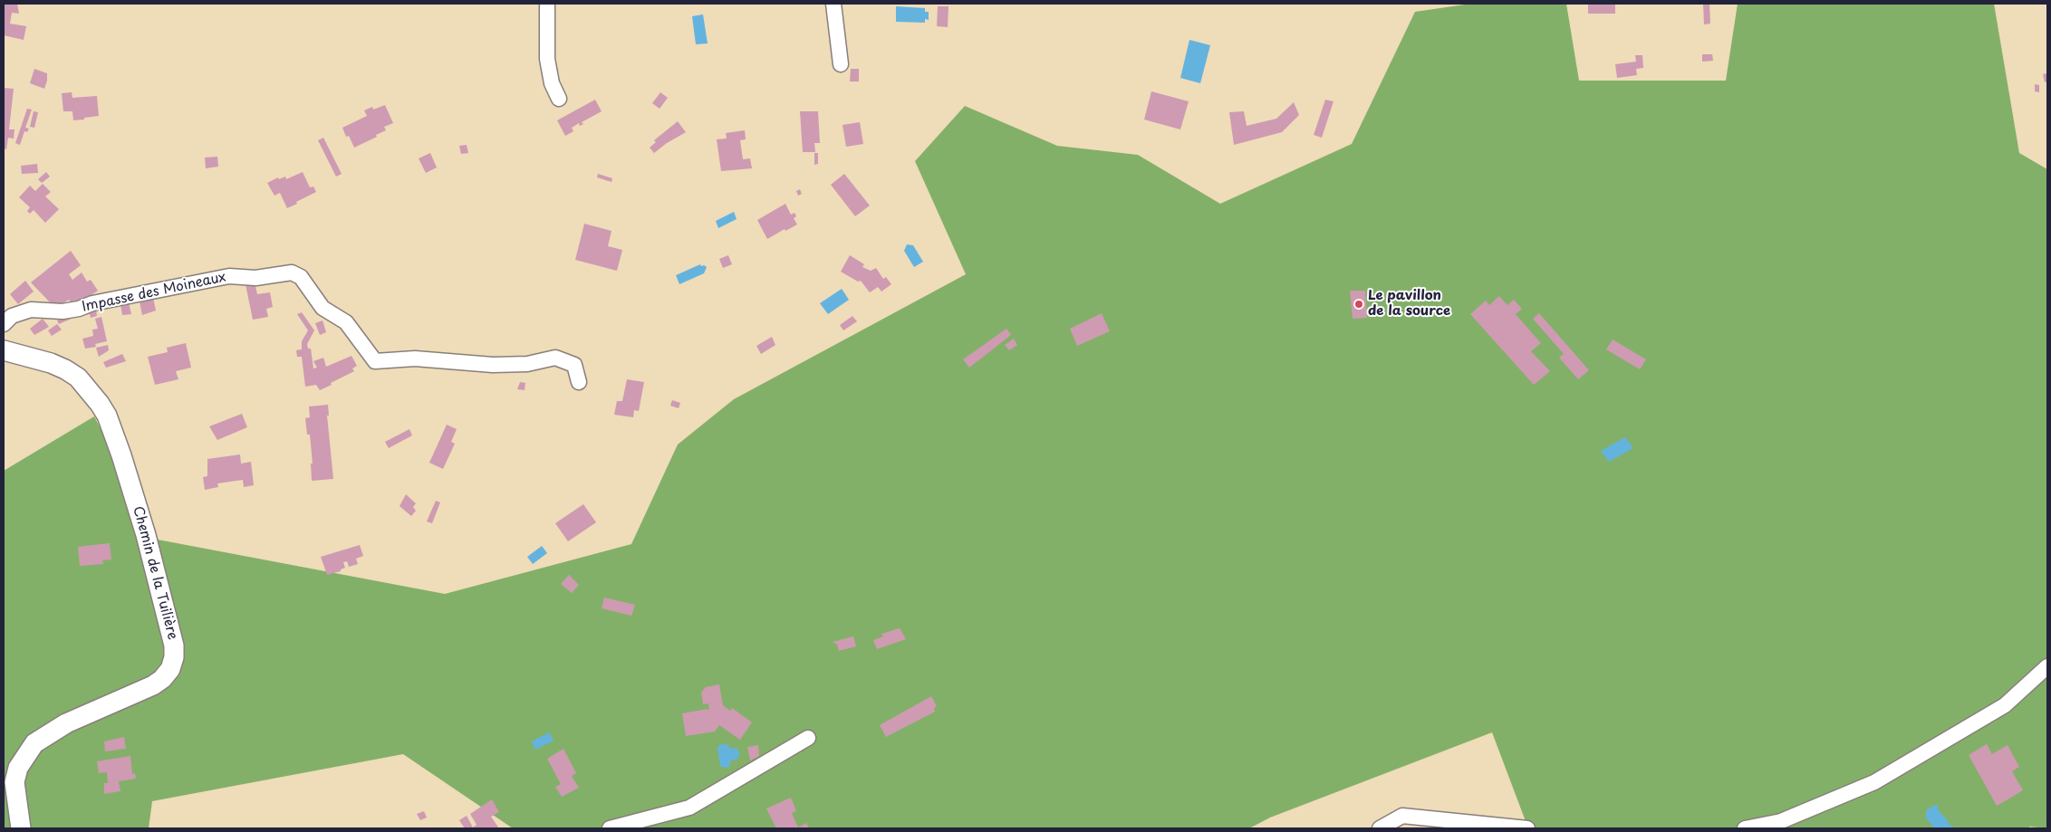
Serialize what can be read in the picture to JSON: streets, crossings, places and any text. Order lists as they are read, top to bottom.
{
  "streets": {
    "street": ["Impasse des Moineaux", "Chemin de la Tuilière"]
  },
  "places": ["Le pavillon de la source"]
}
